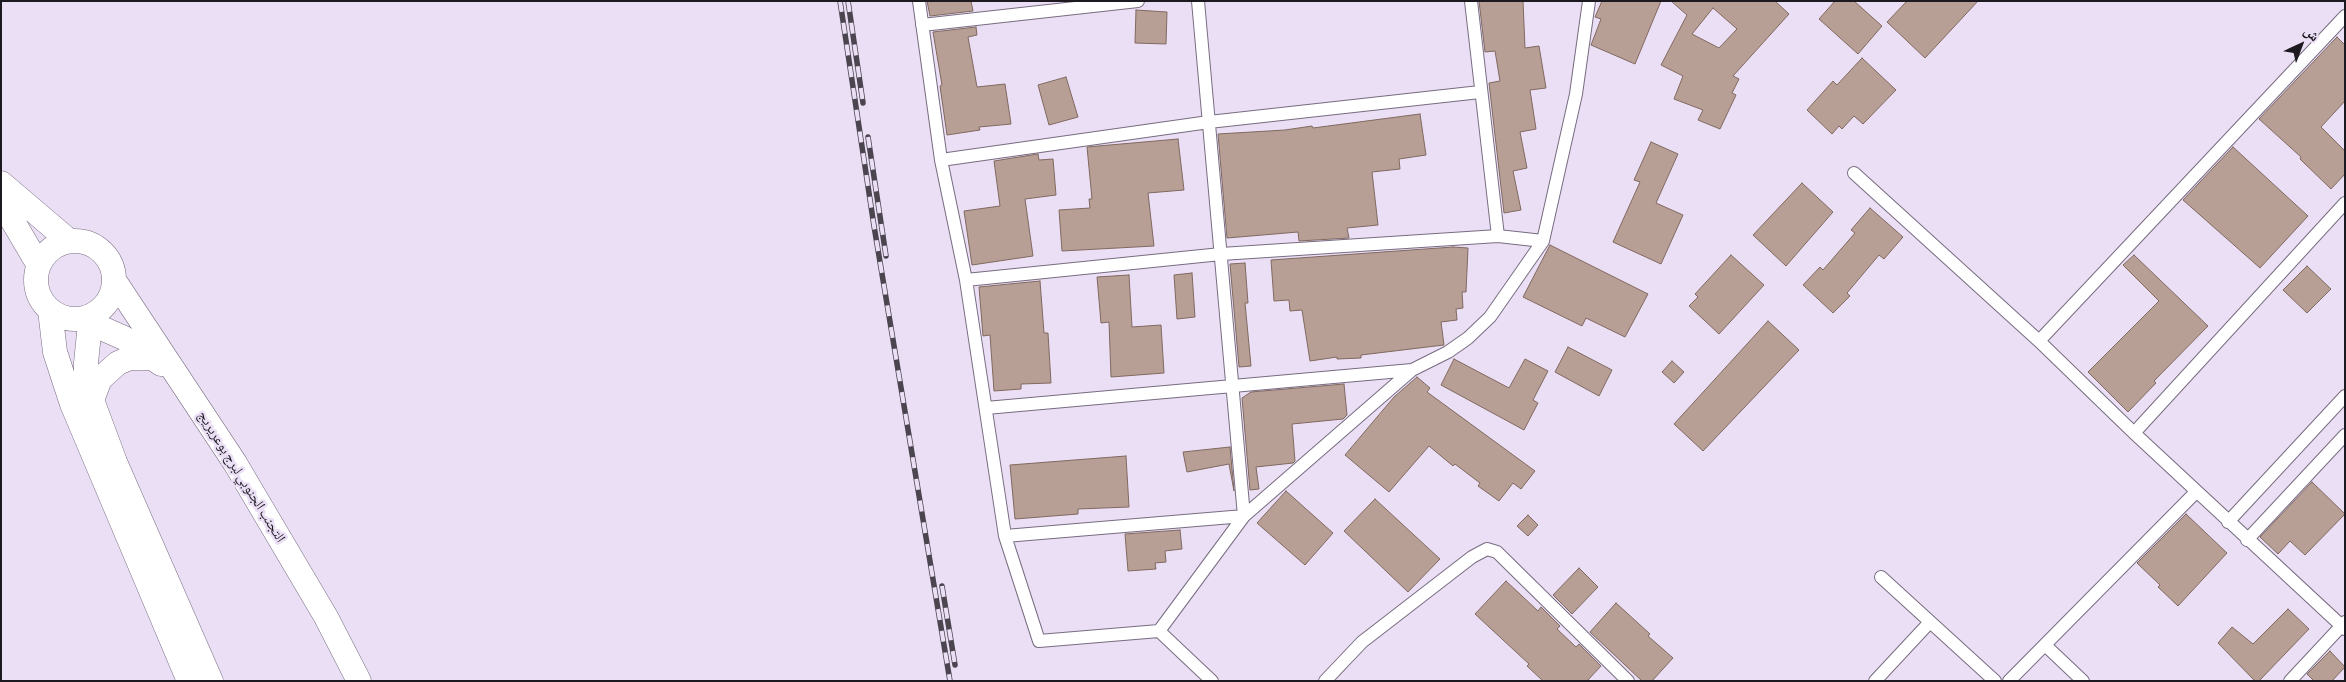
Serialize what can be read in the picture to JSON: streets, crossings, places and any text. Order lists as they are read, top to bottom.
{
  "streets": {
    "highway": ["التجنب الجنوبي لبرج بوعريريج"]
  },
  "north": "top right"
}
